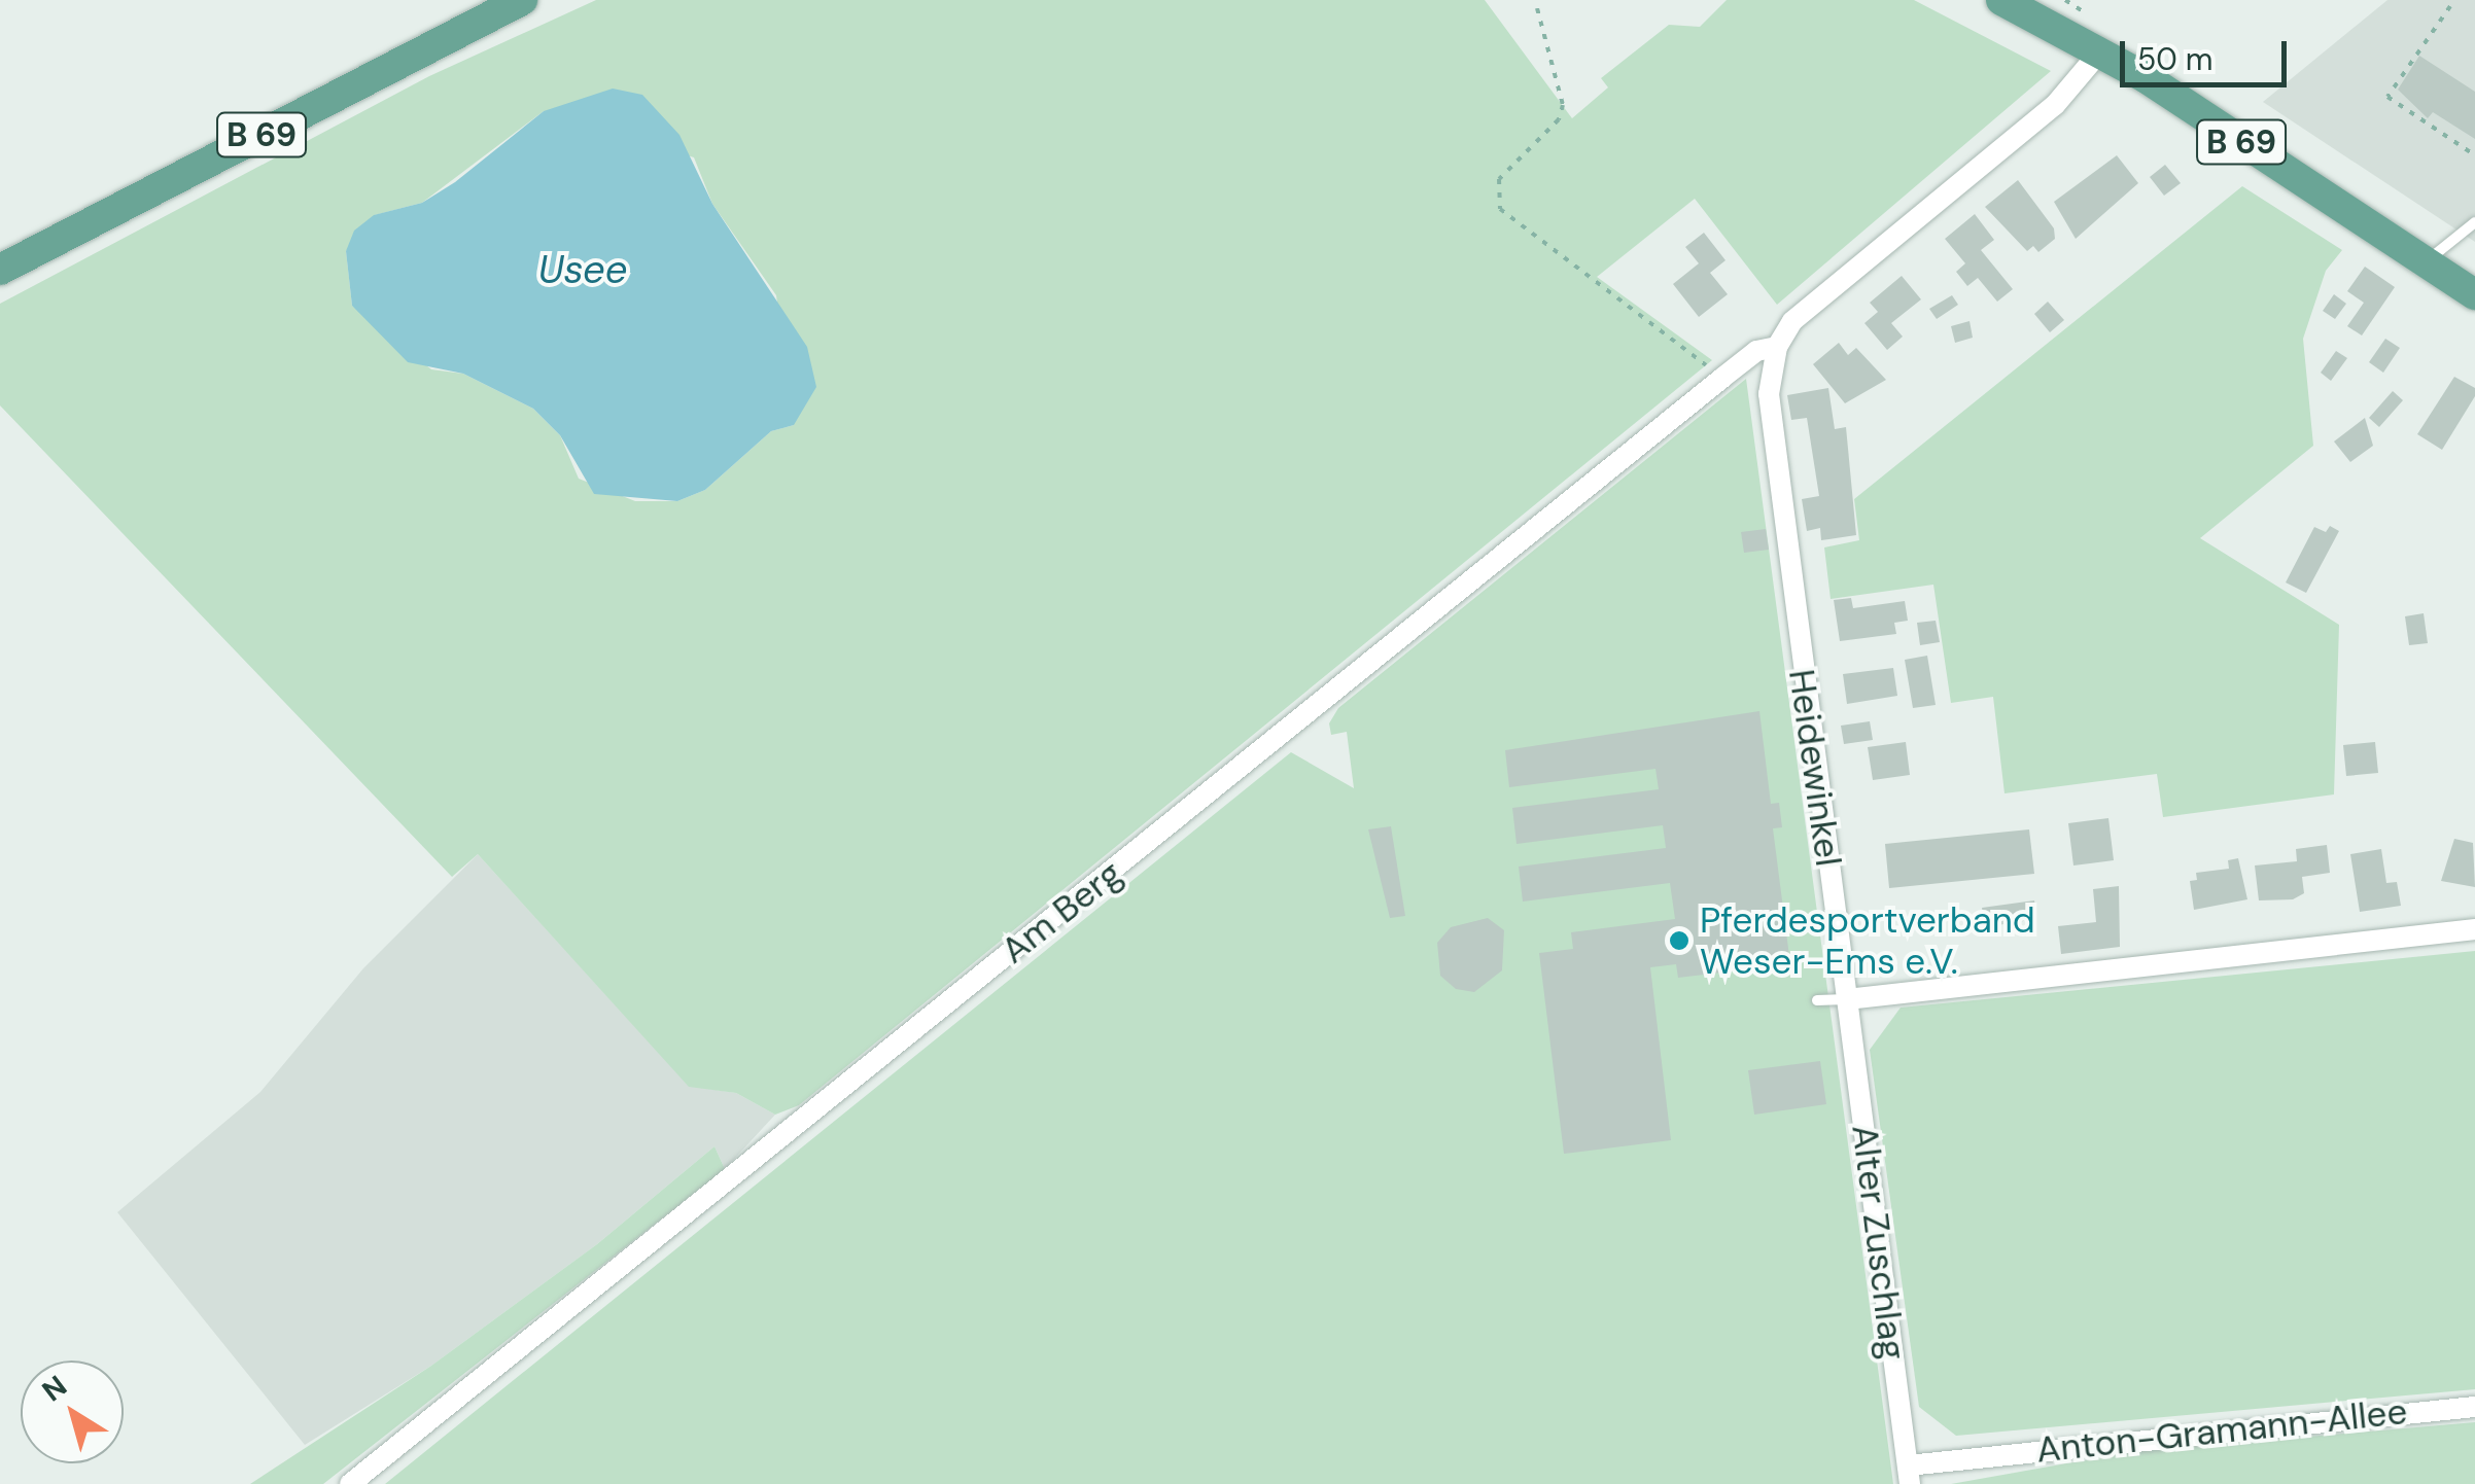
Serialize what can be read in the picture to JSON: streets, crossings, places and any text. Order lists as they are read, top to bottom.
{
  "streets": {
    "main road": ["B 69"],
    "street": [
      "Heidewinkel",
      "Am Berg",
      "Alter Zuschlag",
      "Anton-Gramann-Allee"
    ]
  },
  "crossings": [
    ["Heidewinkel", "Am Berg"],
    ["Heidewinkel", "Alter Zuschlag"],
    ["Alter Zuschlag", "Anton-Gramann-Allee"]
  ],
  "water": ["Usee"],
  "places": ["Pferdesportverband Weser-Ems e.V."],
  "scale_bar": "50 m",
  "north": "top left"
}
